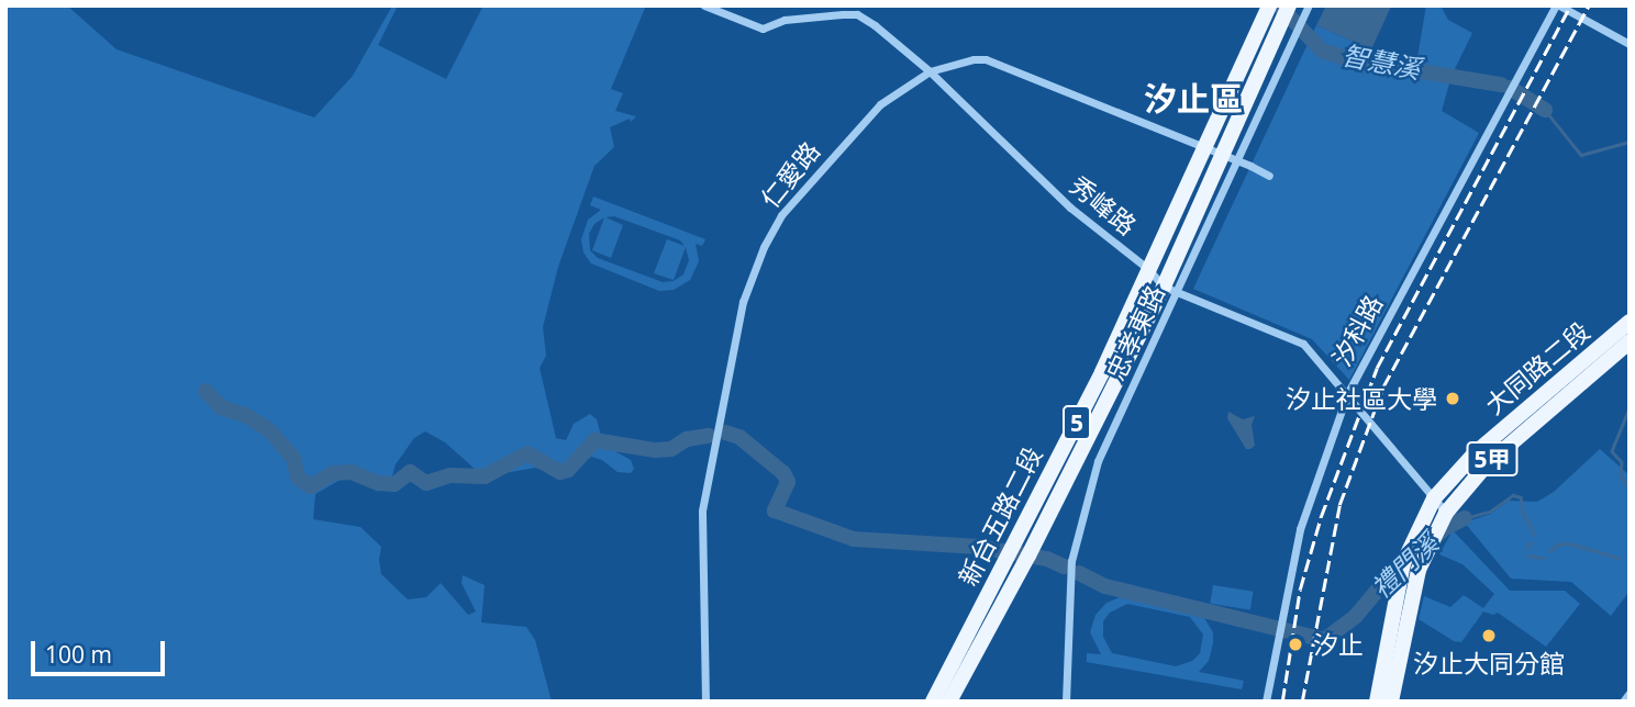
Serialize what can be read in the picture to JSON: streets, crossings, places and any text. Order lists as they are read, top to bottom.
{
  "streets": {
    "main road": [
      "大同路二段",
      "5",
      "5甲",
      "新台五路二段"
    ],
    "street": [
      "仁愛路",
      "秀峰路",
      "汐科路",
      "忠孝東路"
    ]
  },
  "crossings": [
    ["仁愛路", "秀峰路"],
    ["仁愛路", "忠孝東路"],
    ["仁愛路", "5"],
    ["秀峰路", "汐科路"],
    ["秀峰路", "忠孝東路"],
    ["秀峰路", "大同路二段"],
    ["秀峰路", "5"],
    ["秀峰路", "新台五路二段"],
    ["忠孝東路", "5"],
    ["忠孝東路", "新台五路二段"],
    ["5", "新台五路二段"]
  ],
  "districts": ["汐止區"],
  "water": ["智慧溪", "禮門溪"],
  "places": ["汐止社區大學", "汐止大同分館", "汐止"],
  "scale_bar": "100 m"
}
